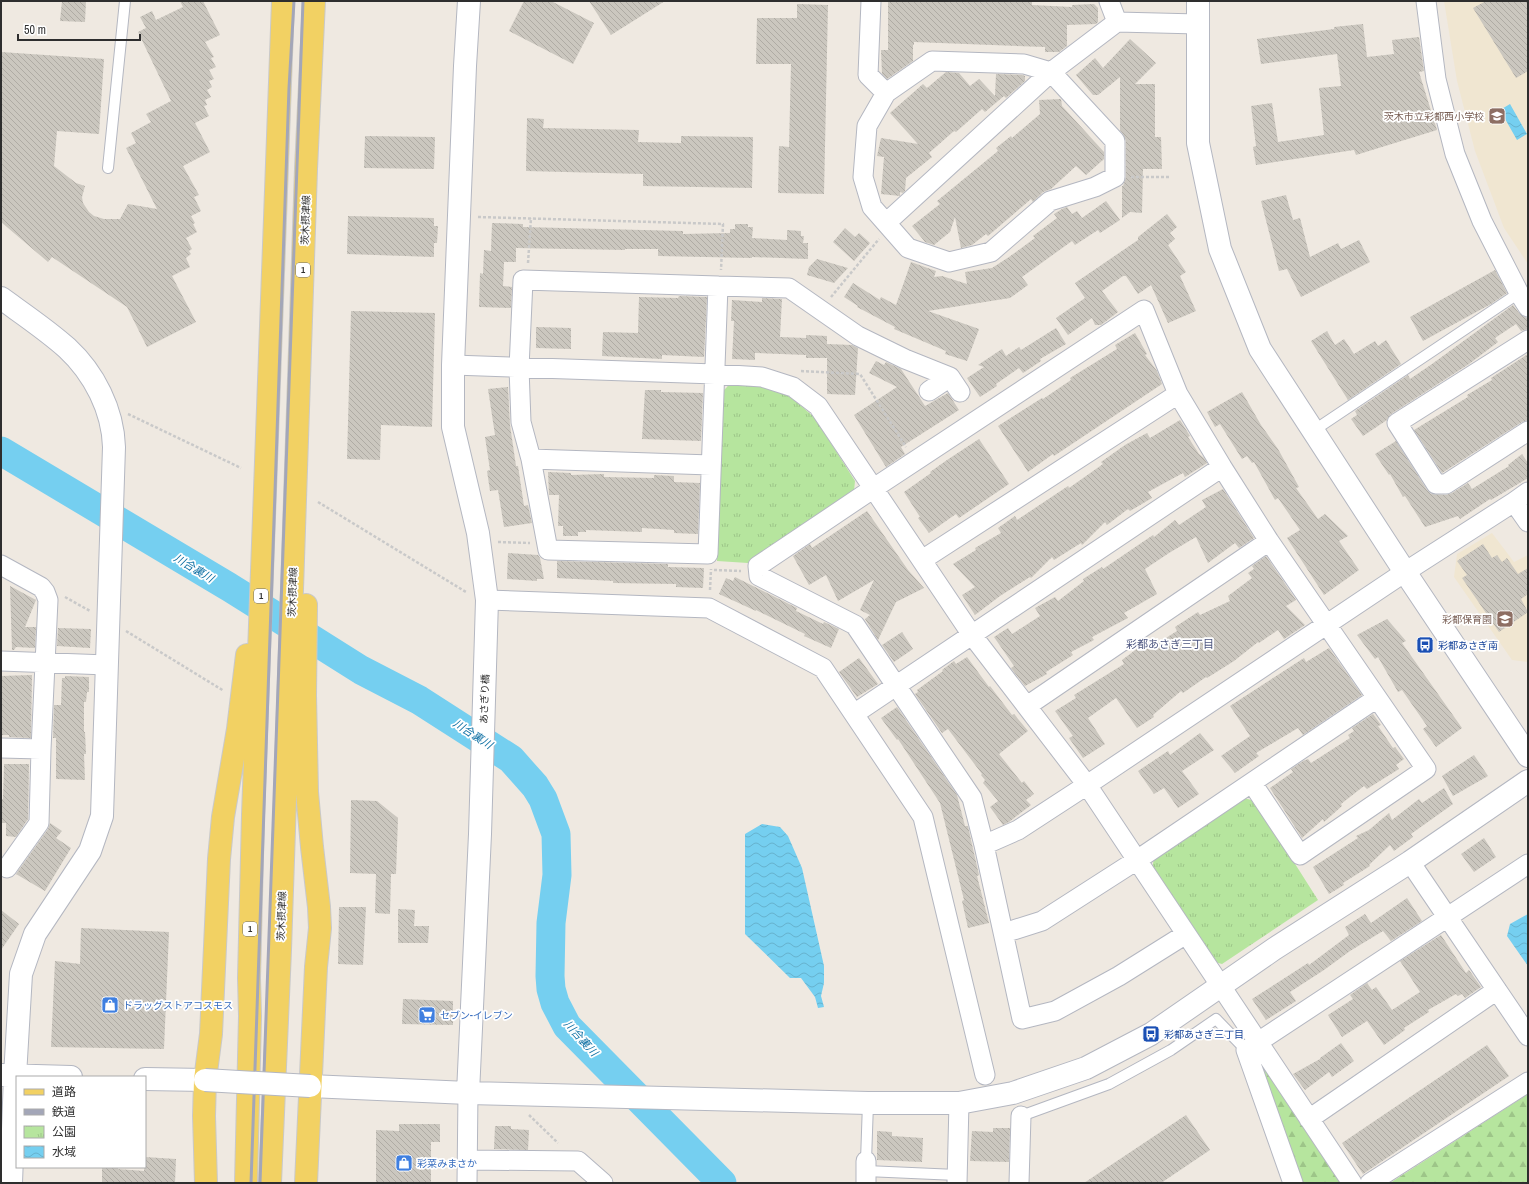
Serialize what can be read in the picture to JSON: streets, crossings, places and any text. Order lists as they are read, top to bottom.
{
  "streets": {
    "main road": ["茨木摂津線", "1"],
    "street": ["あさぎり橋"]
  },
  "districts": ["彩都あさぎ三丁目"],
  "water": ["川合裏川"],
  "places": {
    "school or university": ["茨木市立彩都西小学校", "彩都保育園"],
    "bus stop": ["彩都あさぎ南", "彩都あさぎ三丁目"],
    "shop": ["ドラッグストアコスモス", "彩菜みまさか"],
    "supermarket": ["セブン-イレブン"]
  },
  "legend": [
    "道路",
    "鉄道",
    "公園",
    "水域"
  ],
  "scale_bar": "50 m"
}
